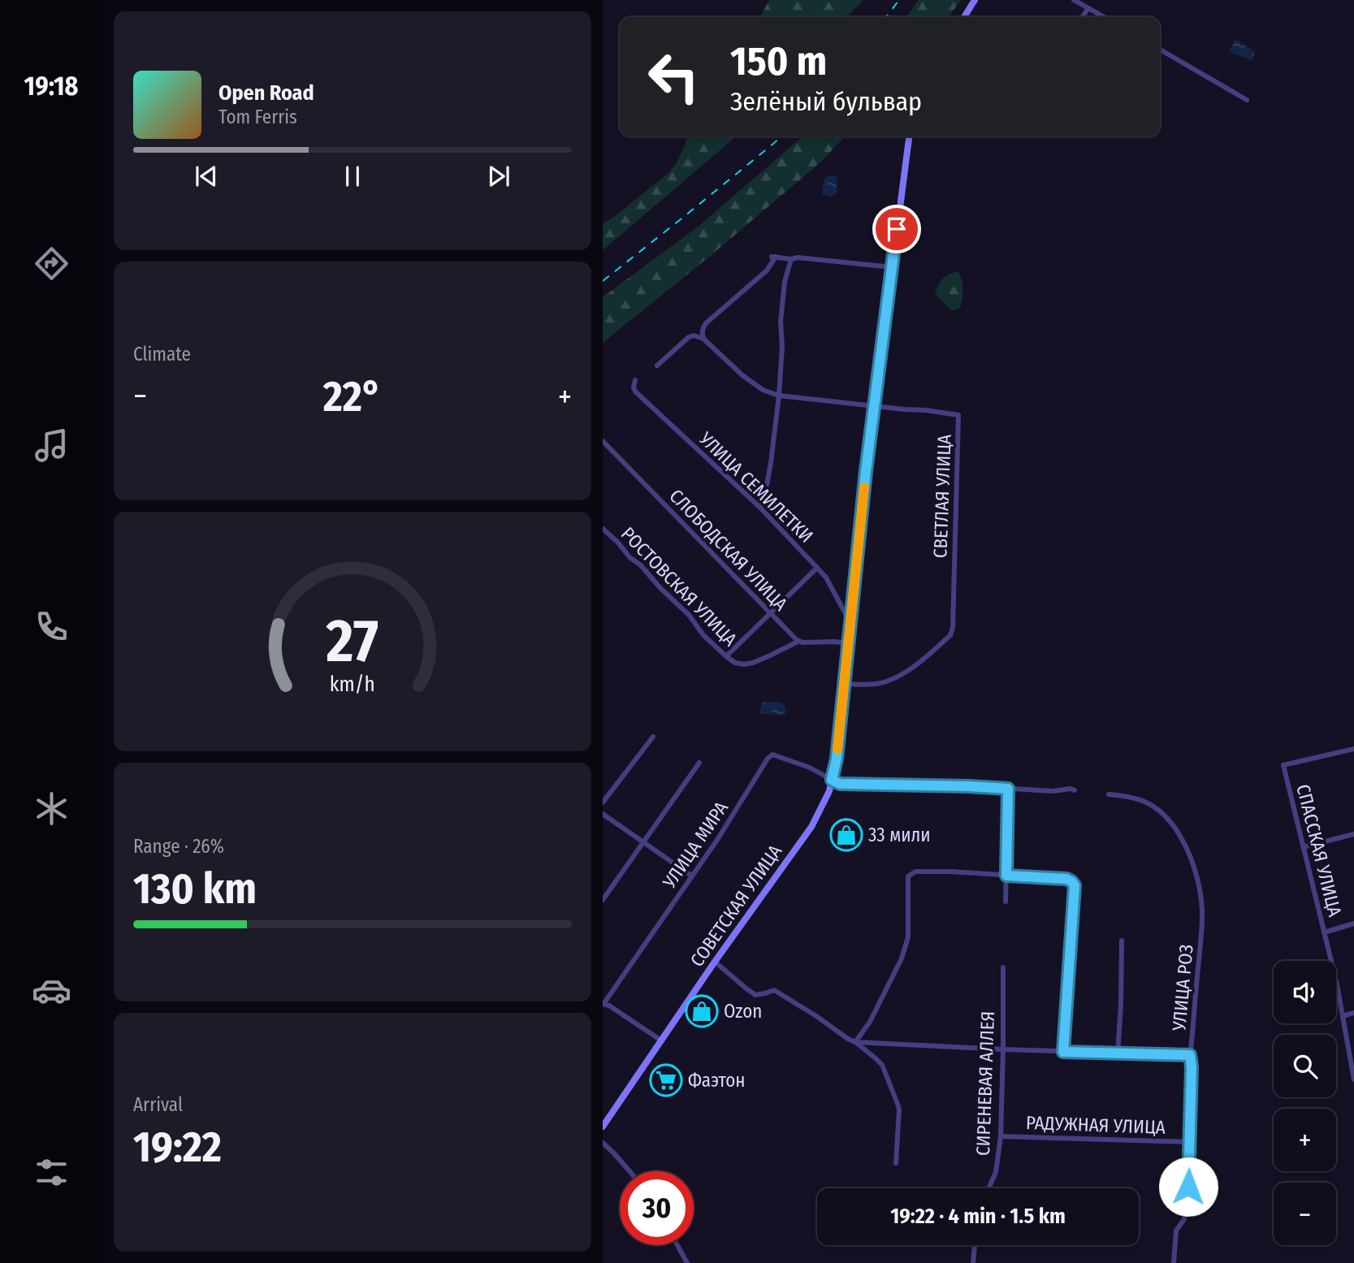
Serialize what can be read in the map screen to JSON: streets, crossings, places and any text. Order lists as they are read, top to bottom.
{
  "streets": {
    "street": [
      "УЛИЦА СЕМИЛЕТКИ",
      "СВЕТЛАЯ УЛИЦА",
      "СЛОБОДСКАЯ УЛИЦА",
      "РОСТОВСКАЯ УЛИЦА",
      "УЛИЦА МИРА",
      "СПАССКАЯ УЛИЦА",
      "СОВЕТСКАЯ УЛИЦА",
      "УЛИЦА РОЗ",
      "СИРЕНЕВАЯ АЛЛЕЯ",
      "РАДУЖНАЯ УЛИЦА"
    ]
  },
  "crossings": [
    ["УЛИЦА СЕМИЛЕТКИ", "СОВЕТСКАЯ УЛИЦА"],
    ["СВЕТЛАЯ УЛИЦА", "СОВЕТСКАЯ УЛИЦА"],
    ["СЛОБОДСКАЯ УЛИЦА", "РОСТОВСКАЯ УЛИЦА"],
    ["УЛИЦА МИРА", "СОВЕТСКАЯ УЛИЦА"],
    ["УЛИЦА РОЗ", "РАДУЖНАЯ УЛИЦА"],
    ["СИРЕНЕВАЯ АЛЛЕЯ", "РАДУЖНАЯ УЛИЦА"]
  ],
  "places": {
    "shop": ["33 мили", "Ozon"],
    "supermarket": ["Фаэтон"]
  },
  "page": {
    "tabs": "19:18",
    "turn": ["150 m", "Зелёный бульвар"],
    "song": ["Open Road", "Tom Ferris"],
    "tile": [
      "Climate",
      ["Range · 26%", "130 km"],
      ["Arrival", "19:22"]
    ],
    "heat": ["−", "22°", "+"],
    "map_buttons": ["+", "−"],
    "limit": "30",
    "trip": "19:22 · 4 min · 1.5 km",
    "gauge": ["27", "km/h"]
  }
}
